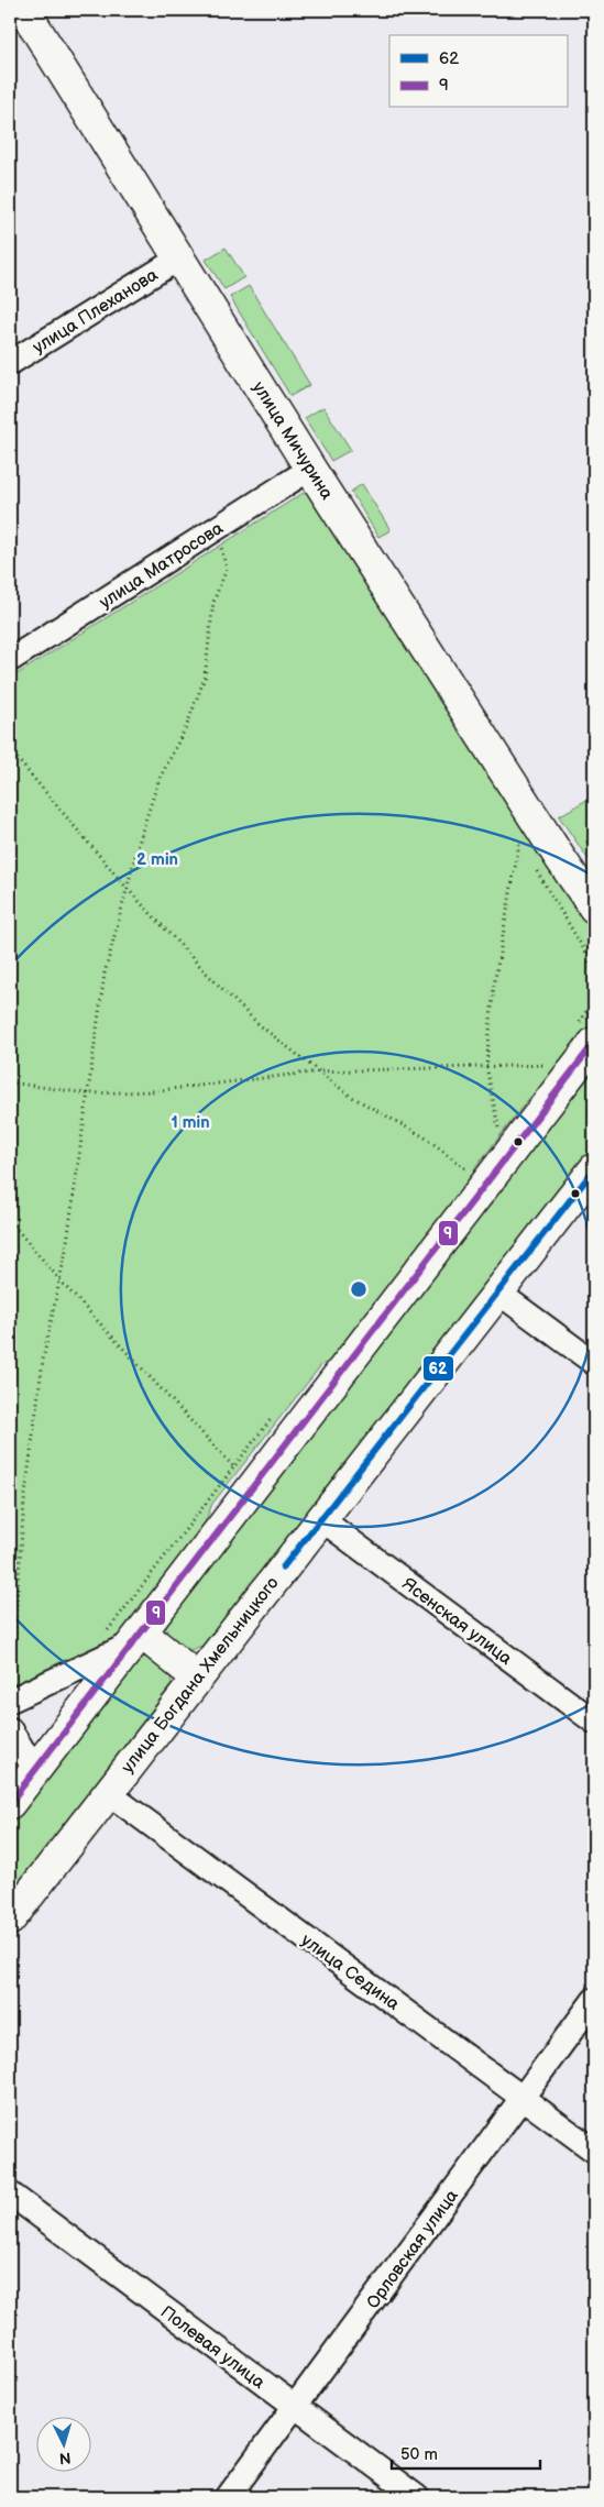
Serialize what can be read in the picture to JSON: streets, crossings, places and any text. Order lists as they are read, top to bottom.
{
  "streets": {
    "main road": ["улица Мичурина", "улица Богдана Хмельницкого"],
    "street": [
      "улица Плеханова",
      "улица Матросова",
      "Ясенская улица",
      "улица Седина",
      "Орловская улица",
      "Полевая улица"
    ]
  },
  "crossings": [
    ["улица Плеханова", "улица Мичурина"],
    ["улица Мичурина", "улица Матросова"],
    ["Ясенская улица", "улица Богдана Хмельницкого"],
    ["улица Богдана Хмельницкого", "улица Седина"],
    ["улица Седина", "Орловская улица"],
    ["Орловская улица", "Полевая улица"]
  ],
  "lines": ["transit line 9", "transit line 62"],
  "legend": ["62", "9"],
  "scale_bar": "50 m",
  "north": "bottom",
  "rings": ["2 min", "1 min"]
}
